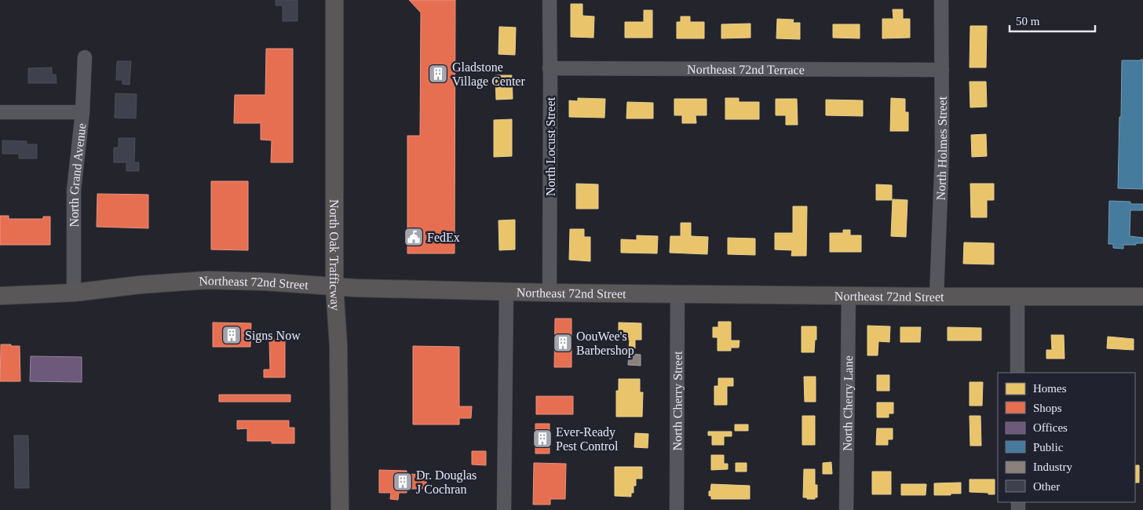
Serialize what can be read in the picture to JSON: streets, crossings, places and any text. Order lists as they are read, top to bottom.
{
  "streets": {
    "main road": ["North Oak Trafficway", "Northeast 72nd Street"],
    "street": [
      "Northeast 72nd Terrace",
      "North Locust Street",
      "North Holmes Street",
      "North Grand Avenue",
      "North Cherry Street",
      "North Cherry Lane"
    ]
  },
  "crossings": [
    ["Northeast 72nd Terrace", "North Locust Street"],
    ["Northeast 72nd Terrace", "North Holmes Street"],
    ["North Locust Street", "Northeast 72nd Street"],
    ["North Holmes Street", "Northeast 72nd Street"],
    ["North Grand Avenue", "Northeast 72nd Street"],
    ["North Oak Trafficway", "Northeast 72nd Street"],
    ["Northeast 72nd Street", "North Cherry Street"],
    ["Northeast 72nd Street", "North Cherry Lane"]
  ],
  "places": {
    "building": [
      "Gladstone Village Center",
      "Signs Now",
      "OouWee's Barbershop",
      "Ever-Ready Pest Control",
      "Dr. Douglas J Cochran"
    ],
    "public building": ["FedEx"]
  },
  "legend": [
    "Homes",
    "Shops",
    "Offices",
    "Public",
    "Industry",
    "Other"
  ],
  "scale_bar": "50 m"
}
